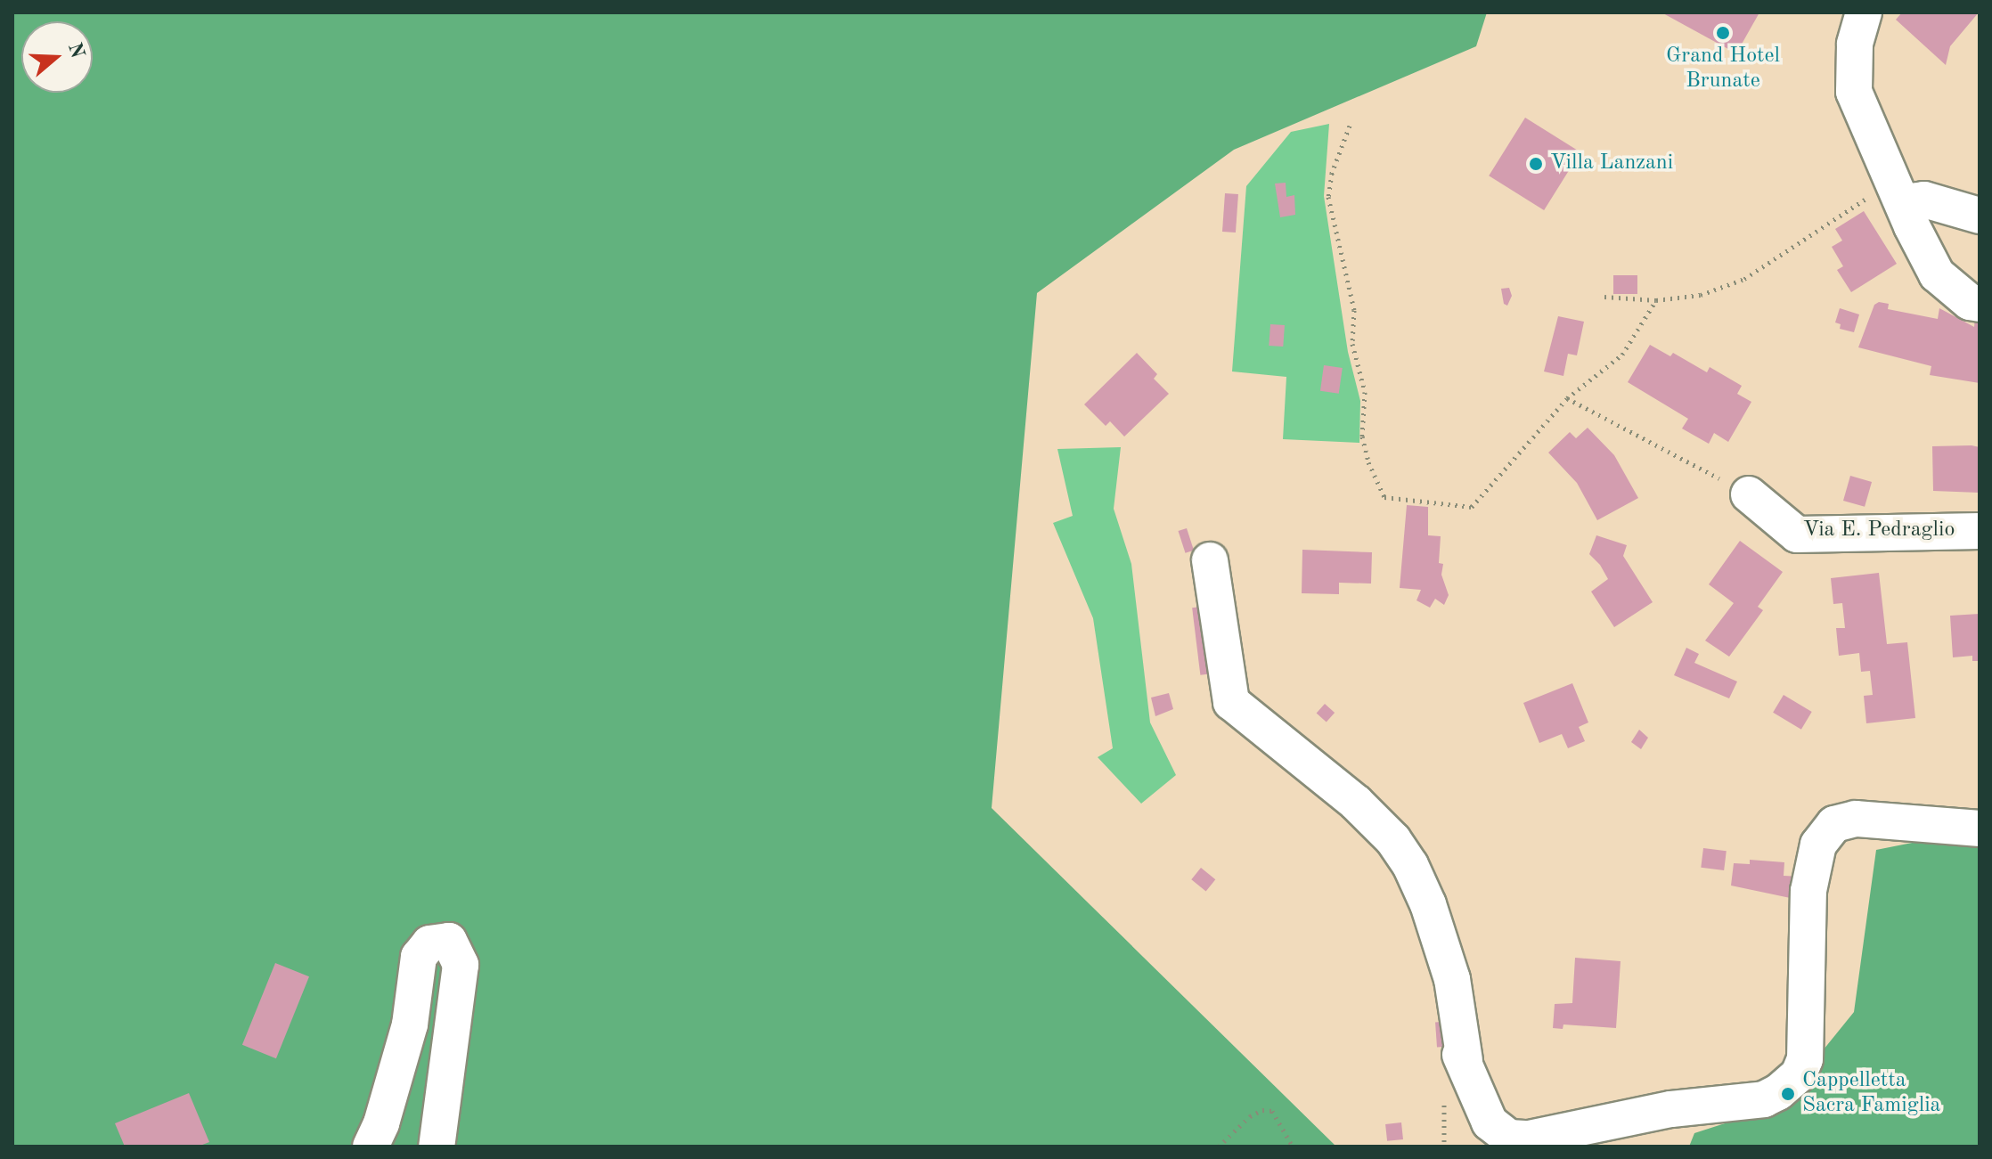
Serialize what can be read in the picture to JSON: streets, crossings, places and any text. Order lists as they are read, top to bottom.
{
  "streets": {
    "street": ["Via E. Pedraglio"]
  },
  "places": ["Grand Hotel Brunate", "Villa Lanzani", "Cappelletta Sacra Famiglia"],
  "north": "right"
}
